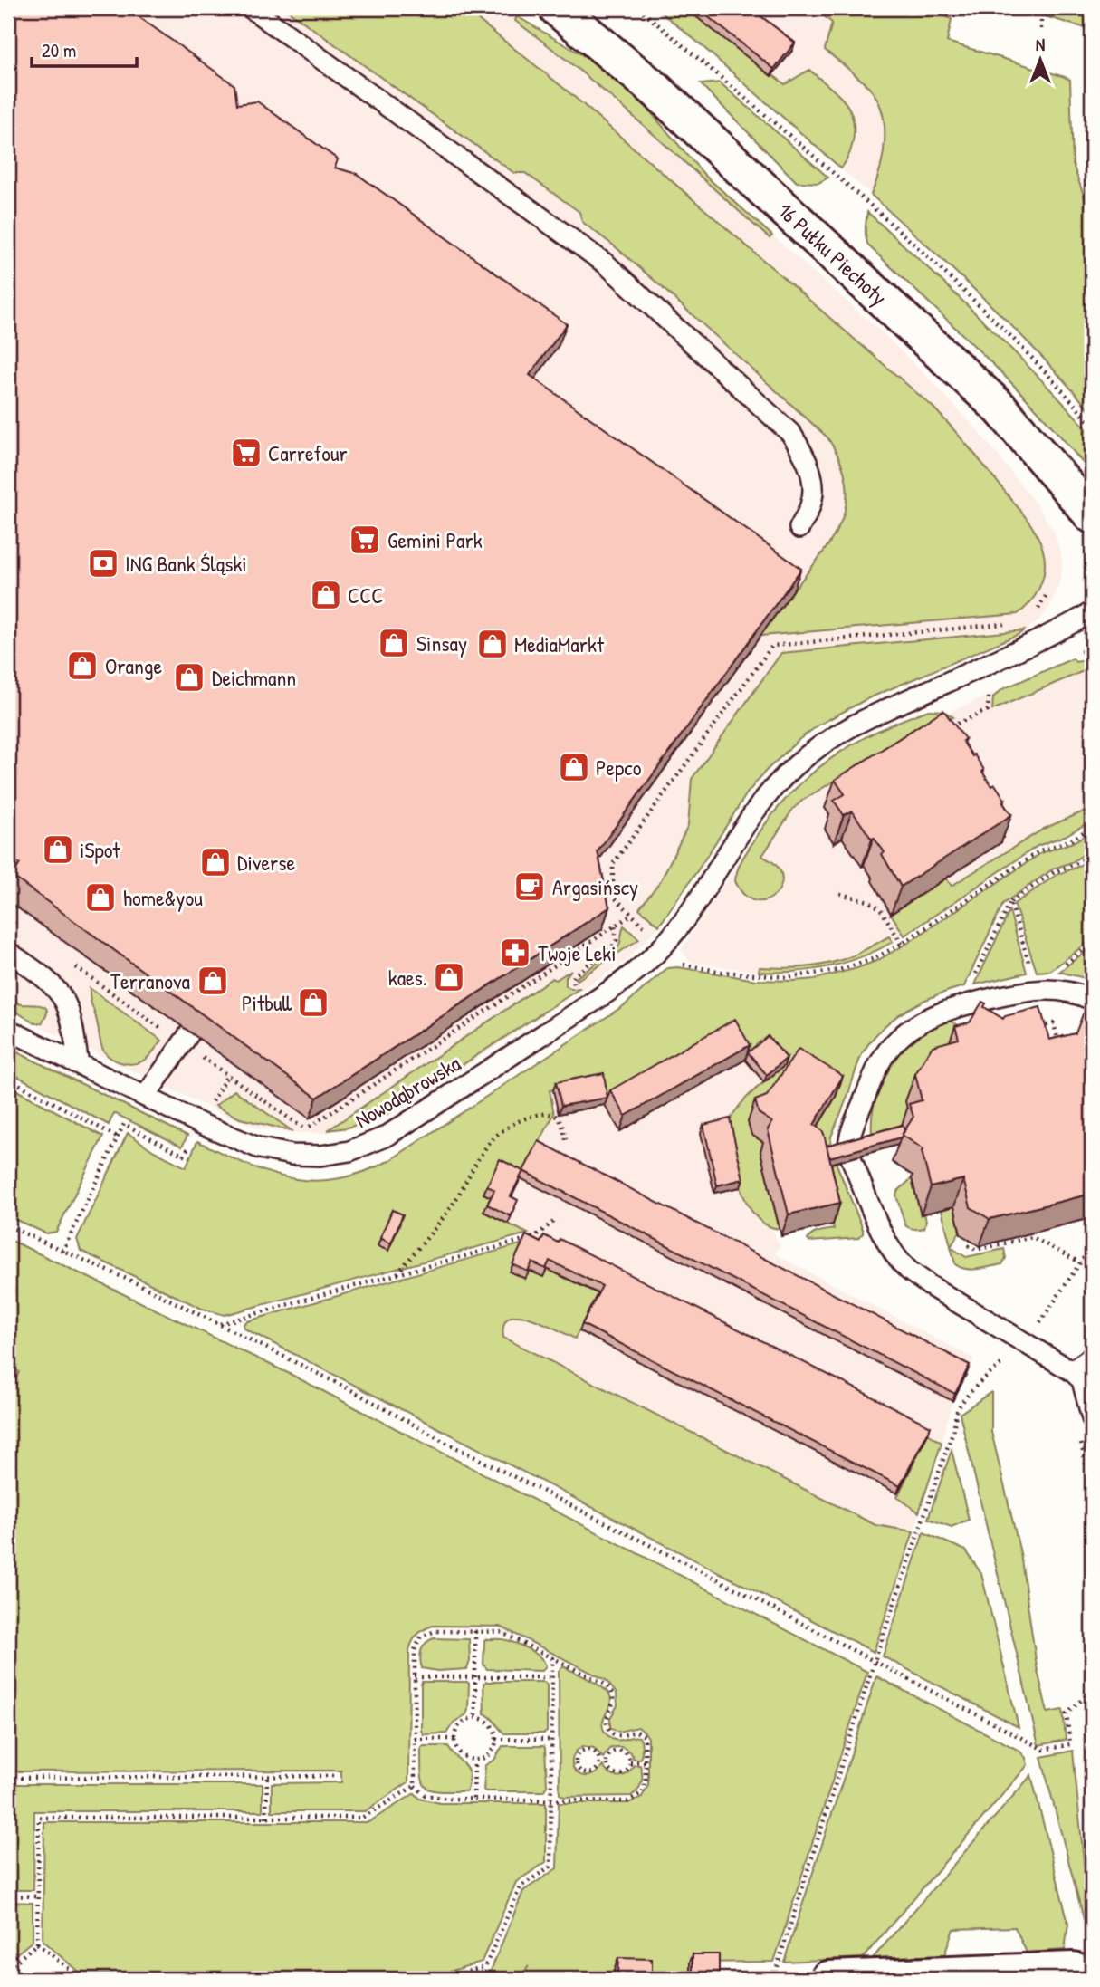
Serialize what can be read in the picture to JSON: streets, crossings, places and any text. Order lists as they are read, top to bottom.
{
  "streets": {
    "street": ["16 Pułku Piechoty"],
    "lane": ["Nowodąbrowska"]
  },
  "places": {
    "supermarket": ["Carrefour", "Gemini Park"],
    "bank": ["ING Bank Śląski"],
    "shop": [
      "CCC",
      "Sinsay",
      "MediaMarkt",
      "Orange",
      "Deichmann",
      "Pepco",
      "iSpot",
      "Diverse",
      "home&you",
      "kaes.",
      "Terranova",
      "Pitbull"
    ],
    "cafe": ["Argasińscy"],
    "pharmacy": ["Twoje Leki"]
  },
  "scale_bar": "20 m",
  "north": "top"
}
